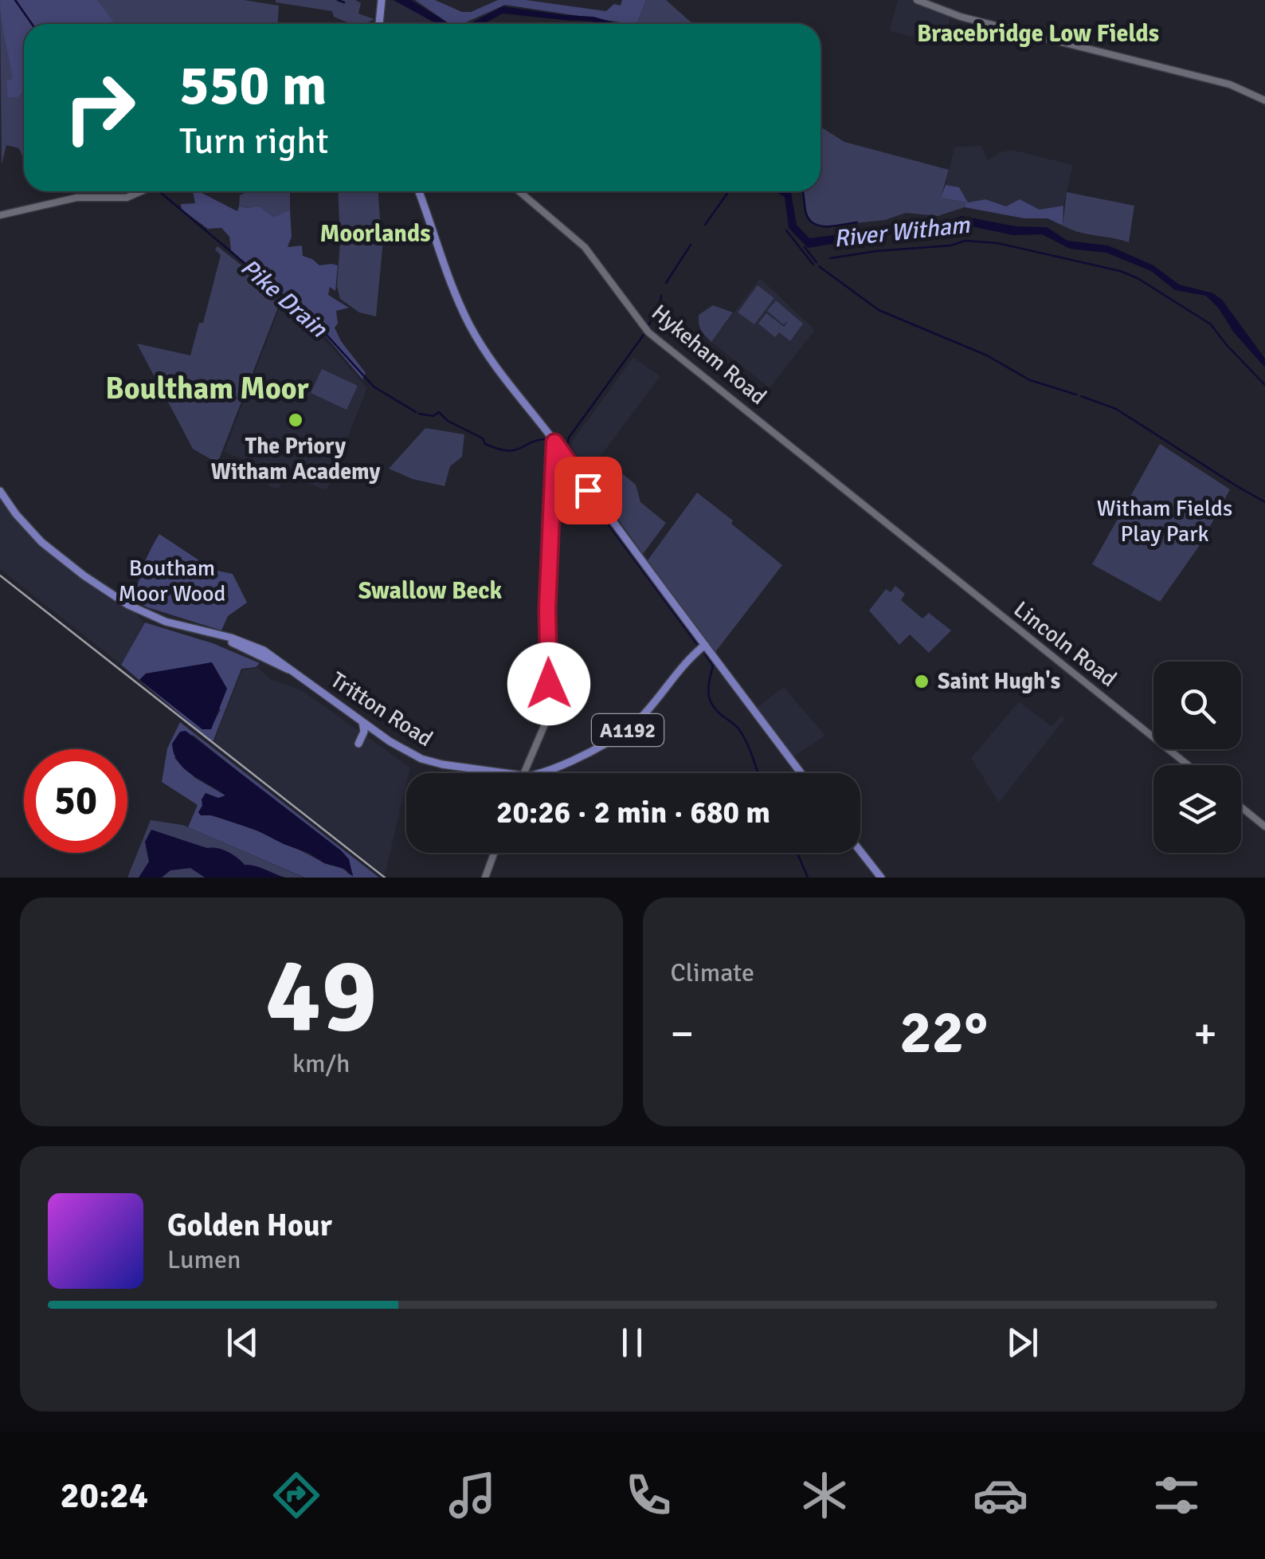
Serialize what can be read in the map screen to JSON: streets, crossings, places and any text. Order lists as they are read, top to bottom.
{
  "streets": {
    "main road": ["Tritton Road", "A1192"],
    "street": ["Hykeham Road", "Lincoln Road"]
  },
  "crossings": [
    ["Hykeham Road", "Lincoln Road"]
  ],
  "districts": [
    "Bracebridge Low Fields",
    "Moorlands",
    "Boultham Moor",
    "Swallow Beck"
  ],
  "water": ["River Witham", "Pike Drain"],
  "parks": ["Witham Fields Play Park", "Boutham Moor Wood"],
  "places": ["The Priory Witham Academy", "Saint Hugh's"],
  "page": {
    "turn": ["550 m", "Turn right"],
    "limit": "50",
    "trip": "20:26 · 2 min · 680 m",
    "tile": [
      ["49", "km/h"],
      "Climate"
    ],
    "heat": ["−", "22°", "+"],
    "song": ["Golden Hour", "Lumen"],
    "tabs": "20:24"
  }
}
